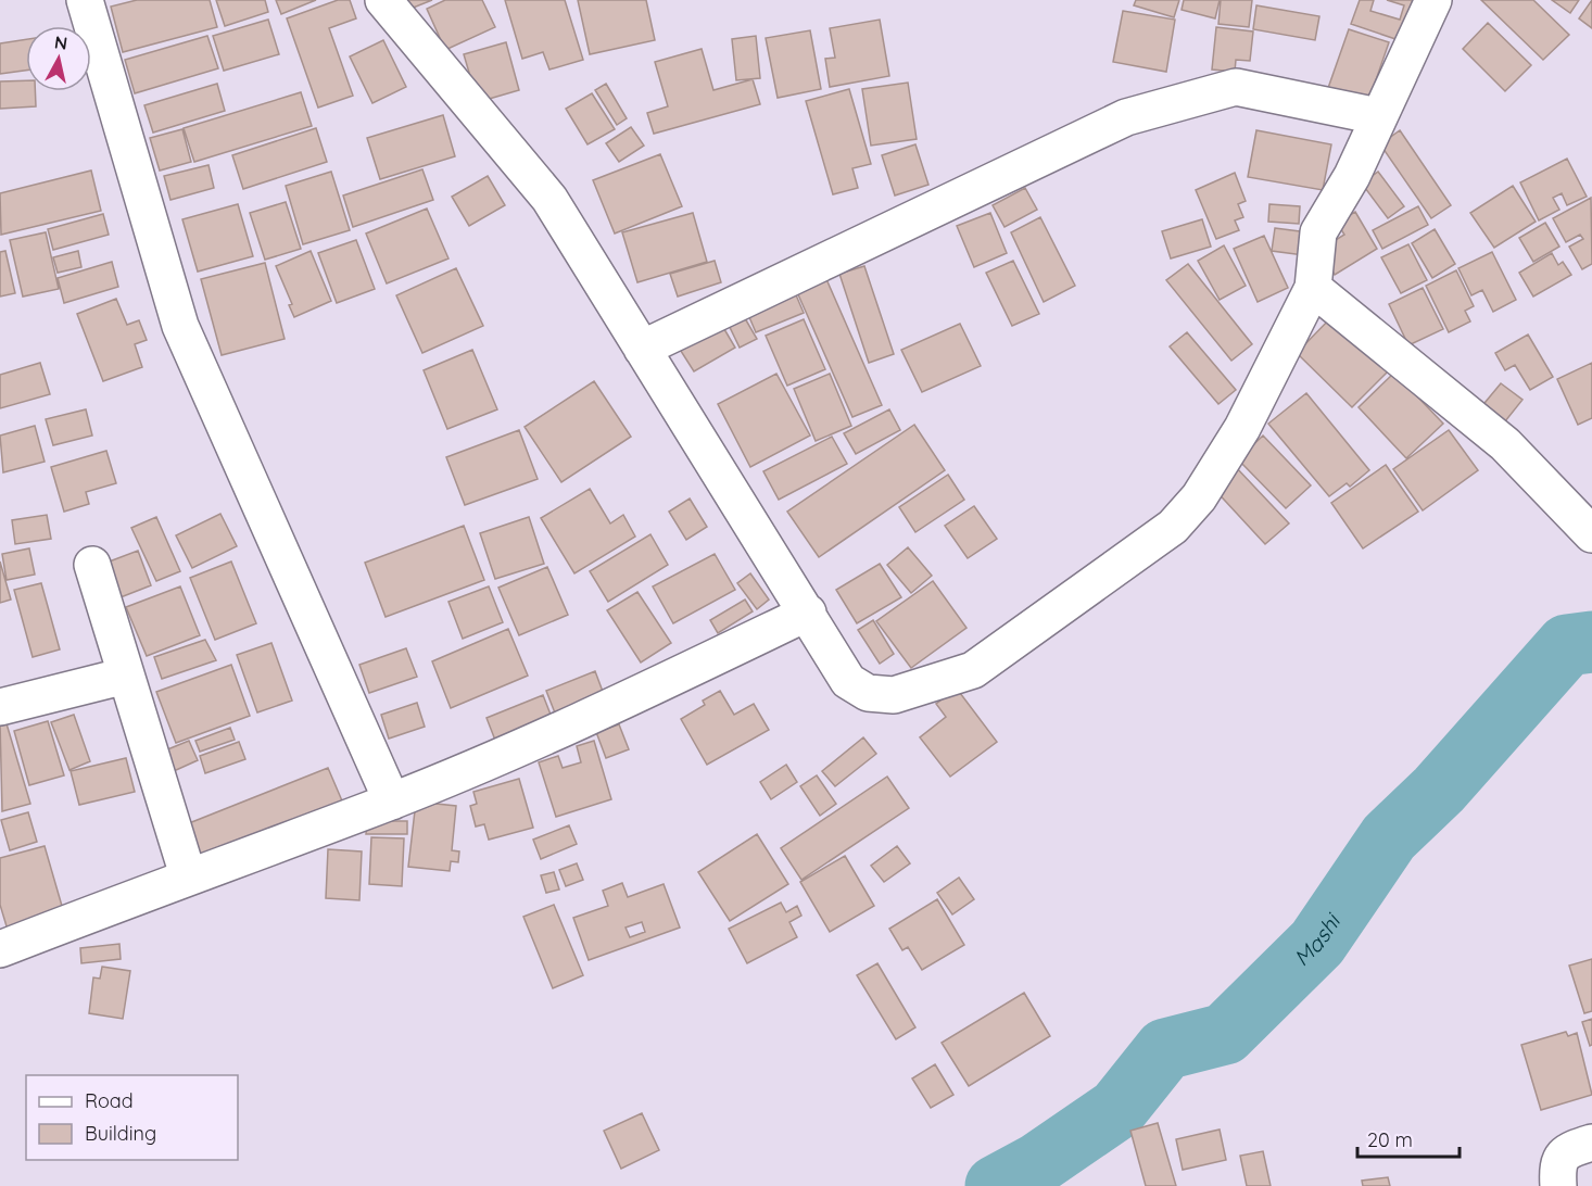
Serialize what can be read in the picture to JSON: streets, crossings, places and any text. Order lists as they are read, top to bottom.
{
  "water": ["Mashi"],
  "legend": ["Road", "Building"],
  "scale_bar": "20 m",
  "north": "top"
}
